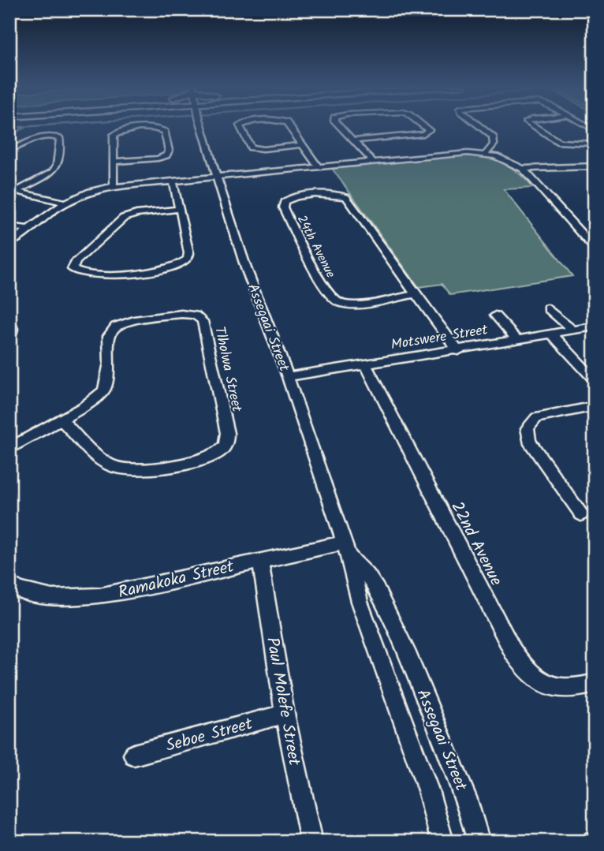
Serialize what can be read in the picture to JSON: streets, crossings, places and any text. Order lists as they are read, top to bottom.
{
  "streets": {
    "street": [
      "24th Avenue",
      "Assegaai Street",
      "Motswere Street",
      "Tlholwa Street",
      "22nd Avenue",
      "Ramakoka Street",
      "Paul Molefe Street",
      "Seboe Street"
    ]
  },
  "crossings": [
    ["24th Avenue", "Motswere Street"],
    ["Assegaai Street", "Motswere Street"],
    ["Assegaai Street", "Ramakoka Street"],
    ["Motswere Street", "22nd Avenue"],
    ["Ramakoka Street", "Paul Molefe Street"],
    ["Paul Molefe Street", "Seboe Street"]
  ]
}
